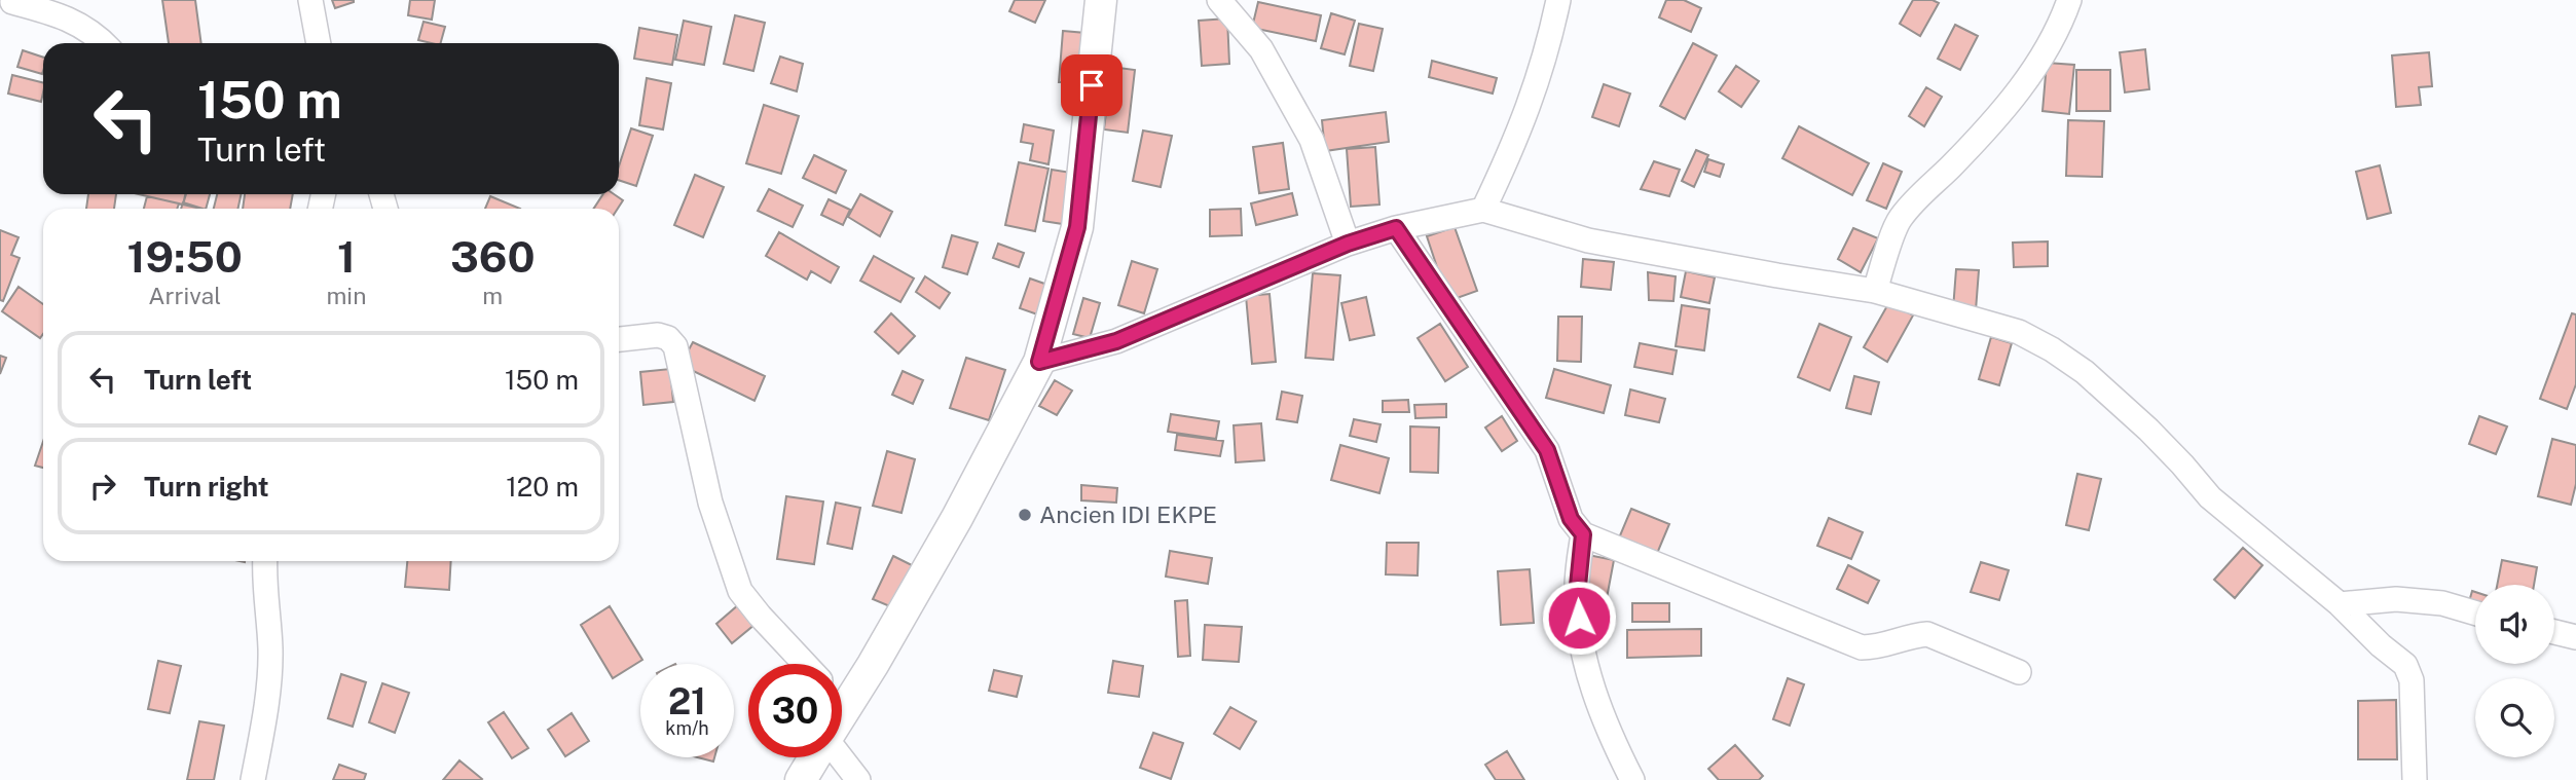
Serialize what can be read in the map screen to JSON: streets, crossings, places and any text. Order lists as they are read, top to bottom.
{
  "places": ["Ancien IDI EKPE"],
  "page": {
    "turn": ["150 m", "Turn left"],
    "eta": [
      "19:50",
      "Arrival",
      "1",
      "min",
      "360",
      "m"
    ],
    "list": [
      {
        "name": "Turn left",
        "value": "150 m"
      },
      {
        "name": "Turn right",
        "value": "120 m"
      }
    ],
    "speed": "21 km/h",
    "limit": "30"
  }
}
